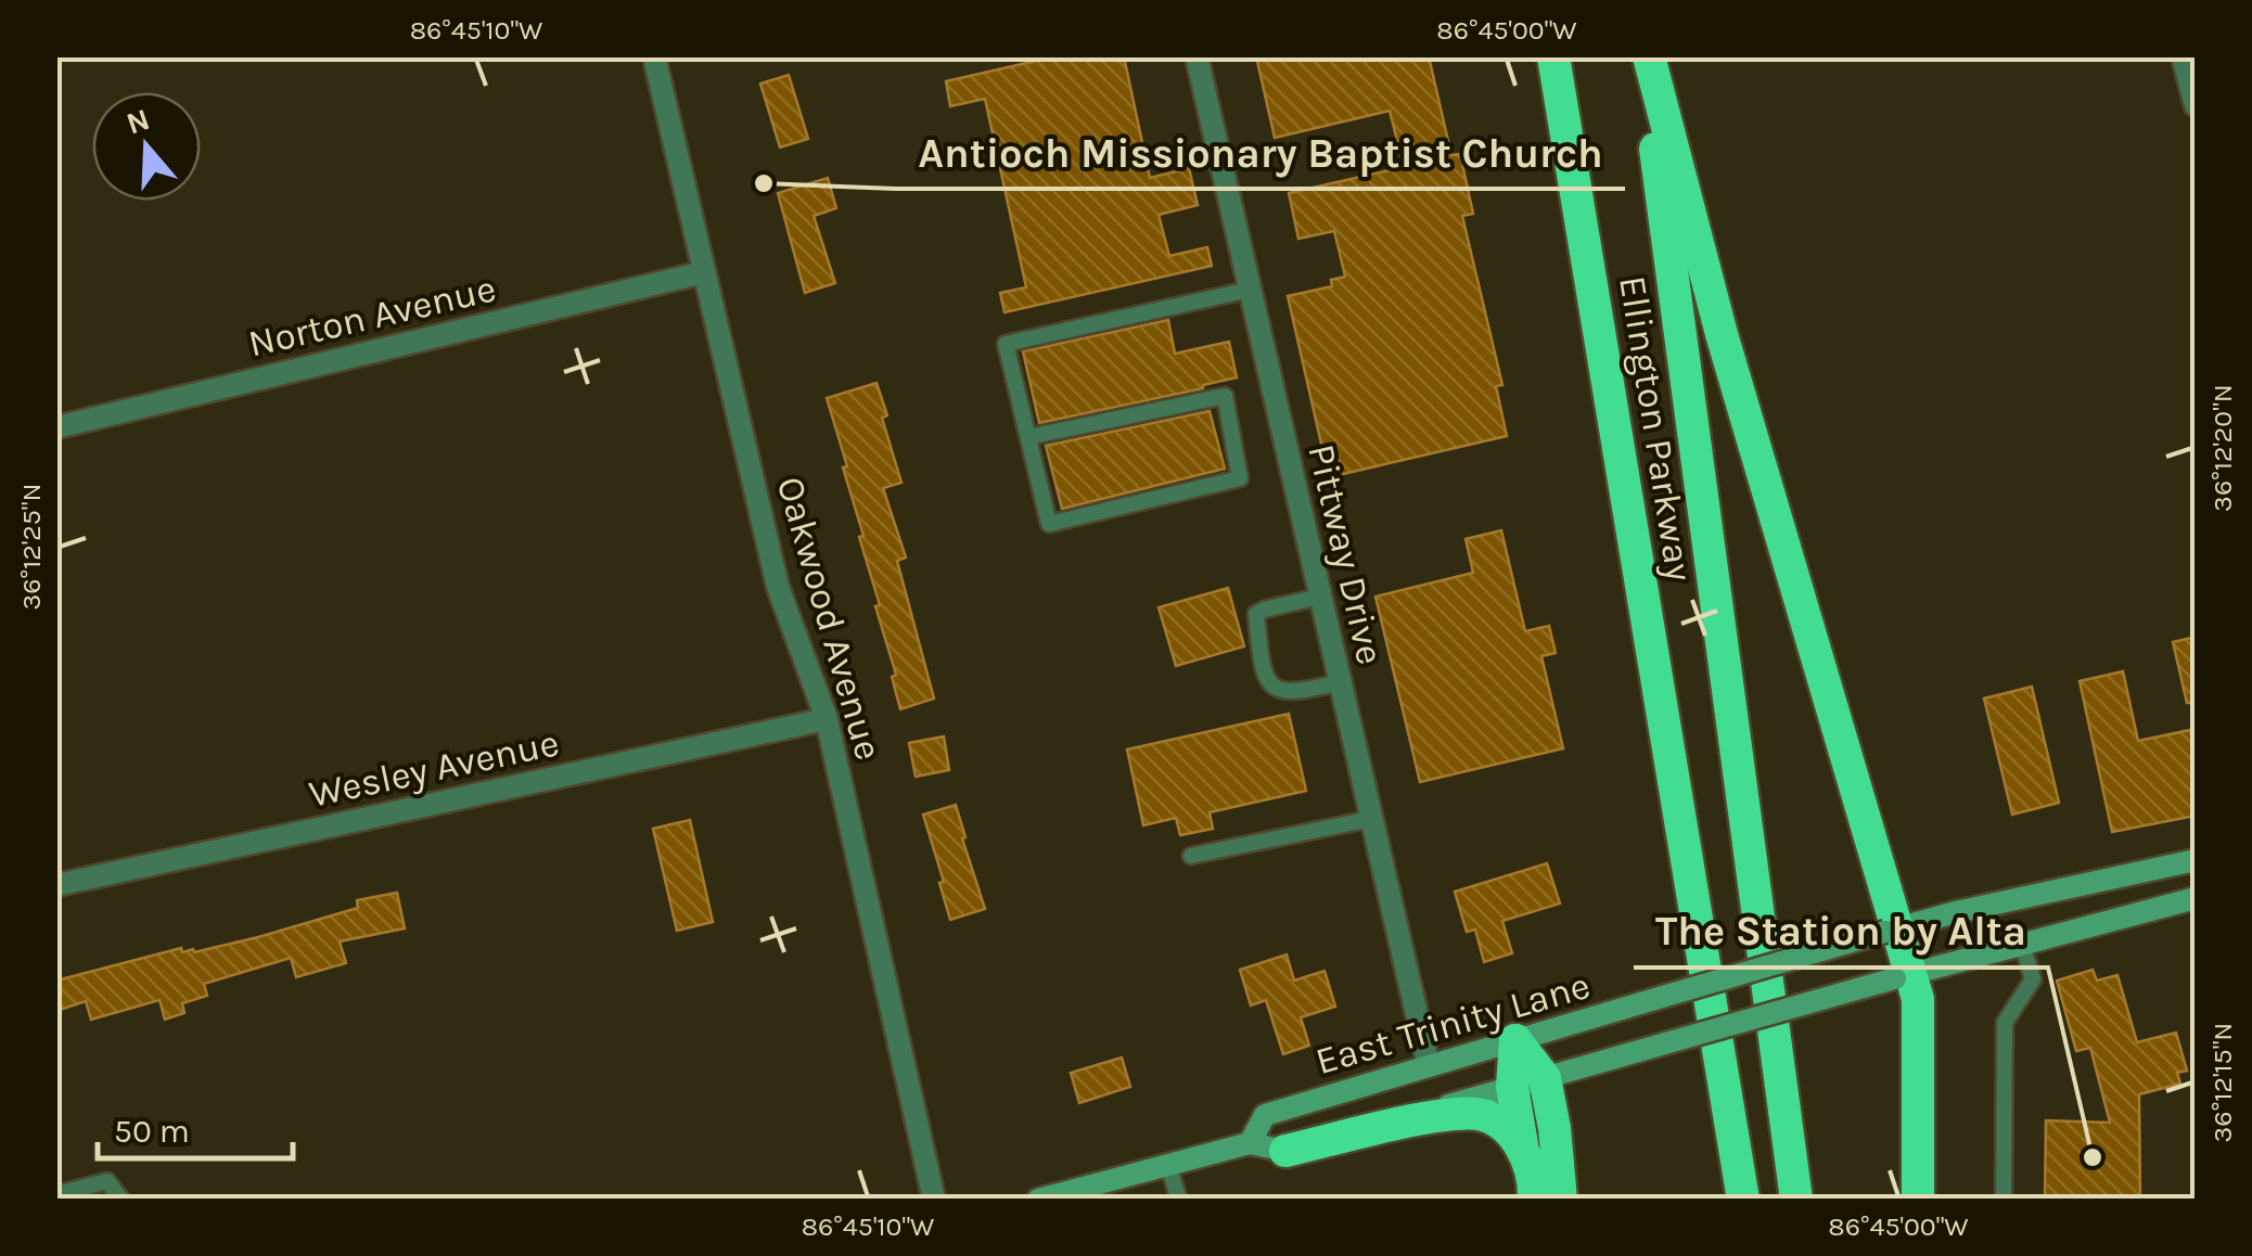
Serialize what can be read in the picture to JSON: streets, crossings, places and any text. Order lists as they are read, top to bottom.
{
  "streets": {
    "highway": ["Ellington Parkway"],
    "main road": ["East Trinity Lane"],
    "street": [
      "Norton Avenue",
      "Pittway Drive",
      "Oakwood Avenue",
      "Wesley Avenue"
    ]
  },
  "crossings": [
    ["Norton Avenue", "Oakwood Avenue"],
    ["Pittway Drive", "East Trinity Lane"],
    ["Oakwood Avenue", "Wesley Avenue"]
  ],
  "places": ["Antioch Missionary Baptist Church", "The Station by Alta"],
  "scale_bar": "50 m",
  "north": "top",
  "coordinates": [
    "86°45'10\"W",
    "86°45'00\"W",
    "36°12'20\"N",
    "36°12'25\"N",
    "36°12'15\"N"
  ]
}
